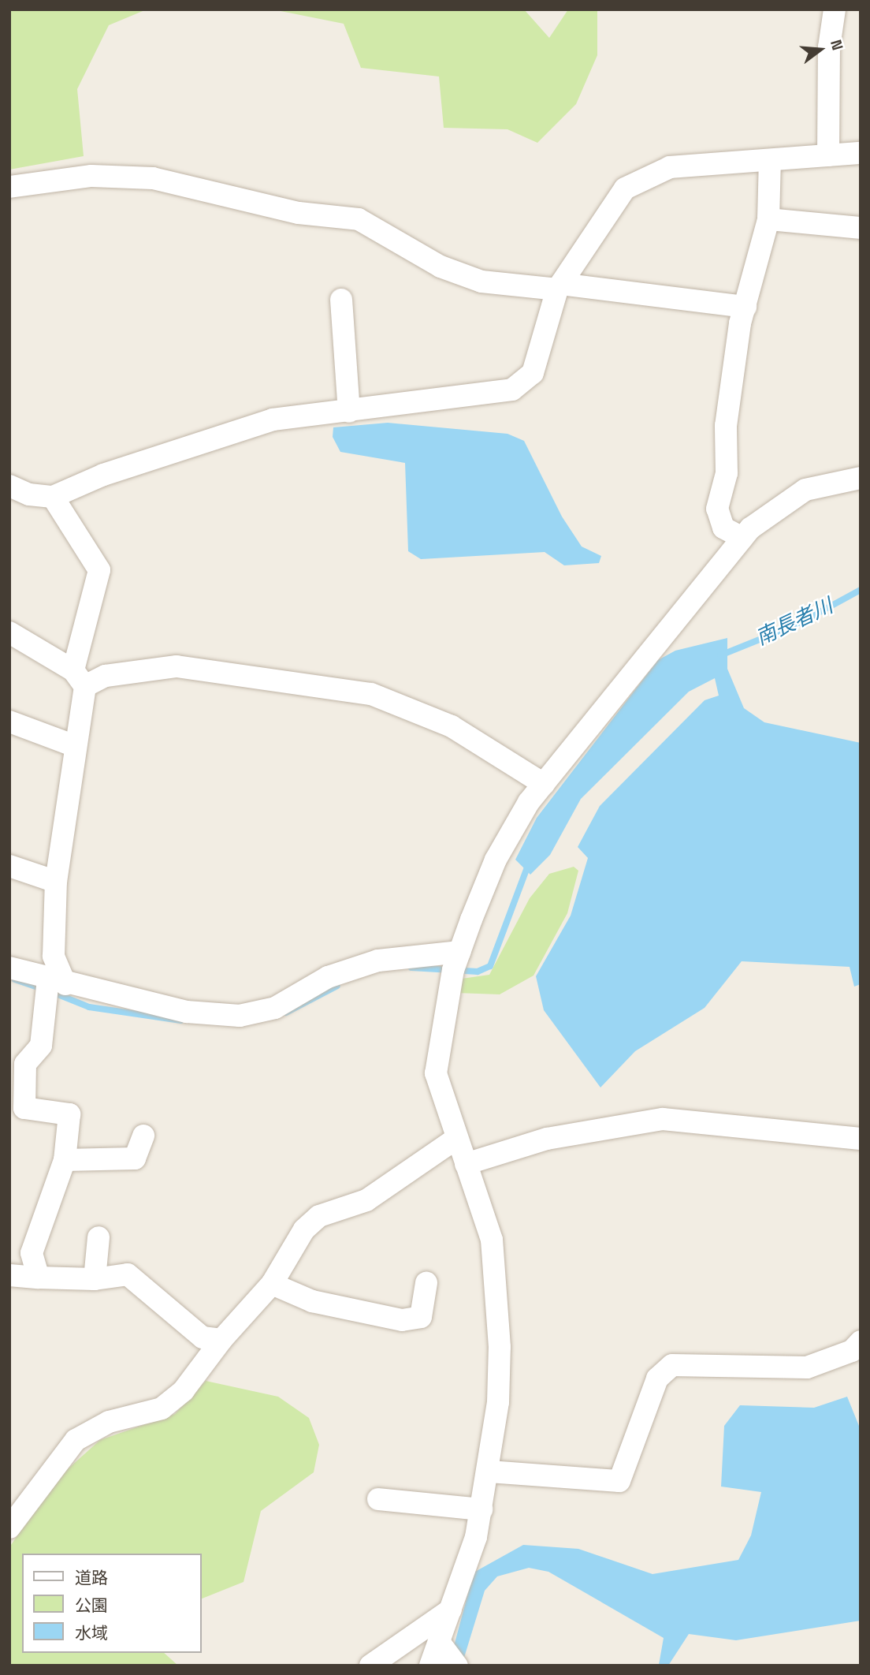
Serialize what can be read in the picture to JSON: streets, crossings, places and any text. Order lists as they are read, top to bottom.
{
  "water": ["南長者川"],
  "legend": ["道路", "公園", "水域"],
  "north": "right"
}
